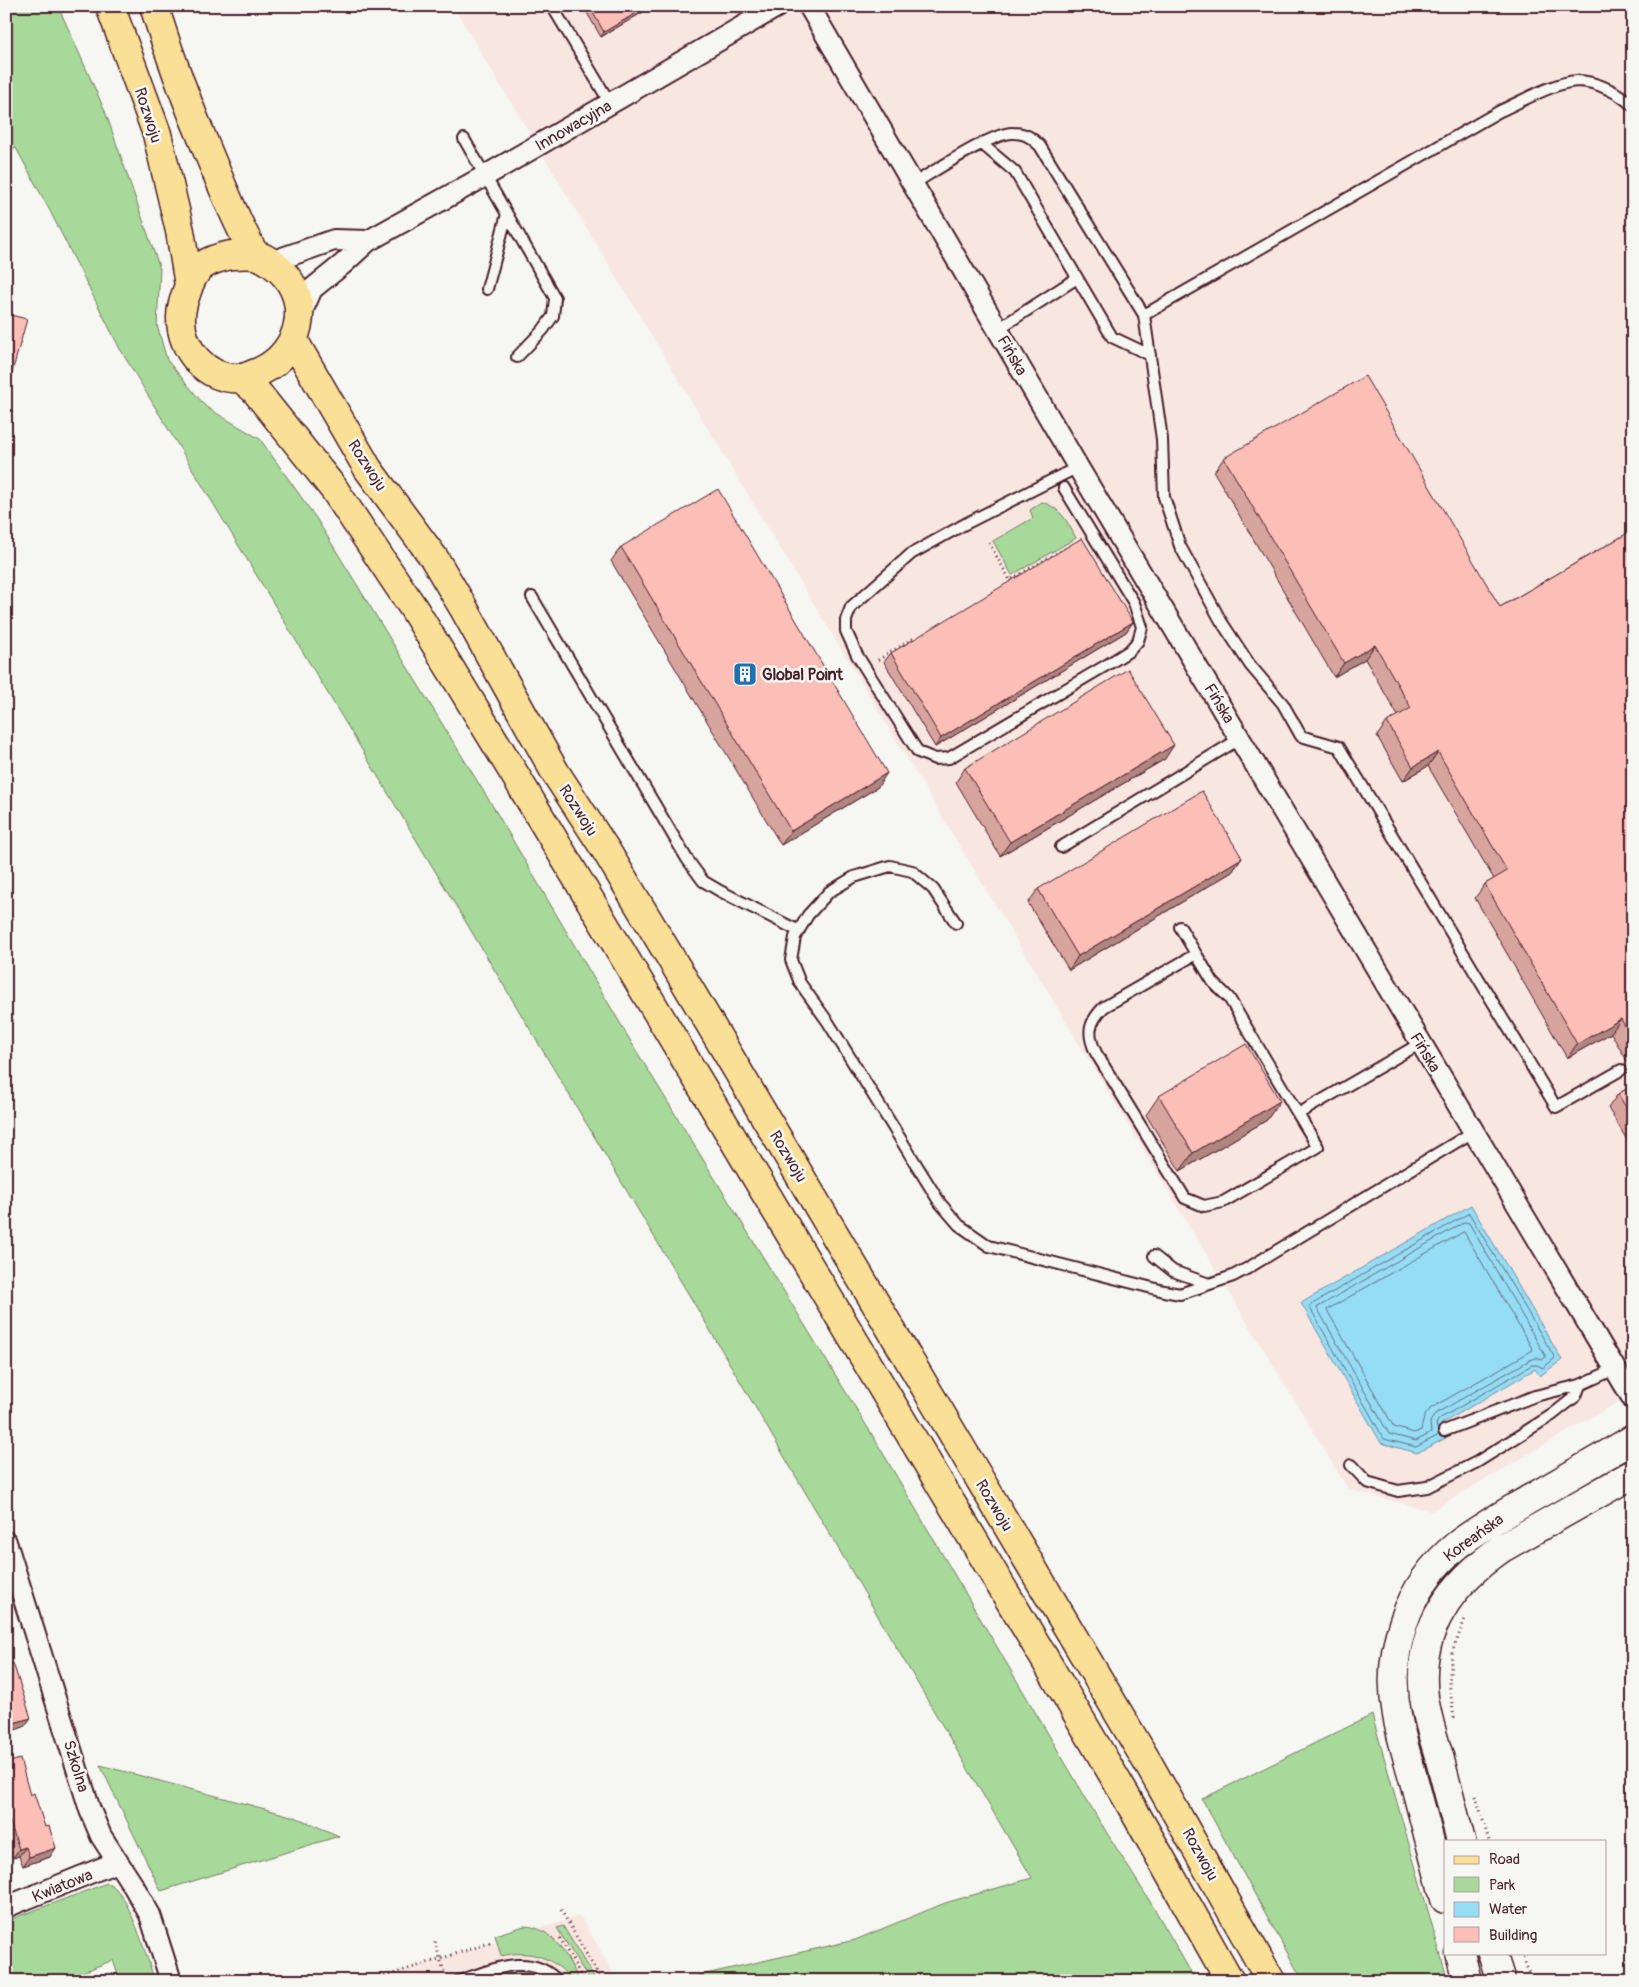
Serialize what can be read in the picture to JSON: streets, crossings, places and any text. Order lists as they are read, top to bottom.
{
  "streets": {
    "main road": ["Rozwoju"],
    "street": [
      "Innowacyjna",
      "Fińska",
      "Koreańska",
      "Szkolna",
      "Kwiatowa"
    ]
  },
  "crossings": [
    ["Rozwoju", "Innowacyjna"],
    ["Szkolna", "Kwiatowa"]
  ],
  "places": {
    "building": ["Global Point"]
  },
  "legend": [
    "Road",
    "Park",
    "Water",
    "Building"
  ]
}
